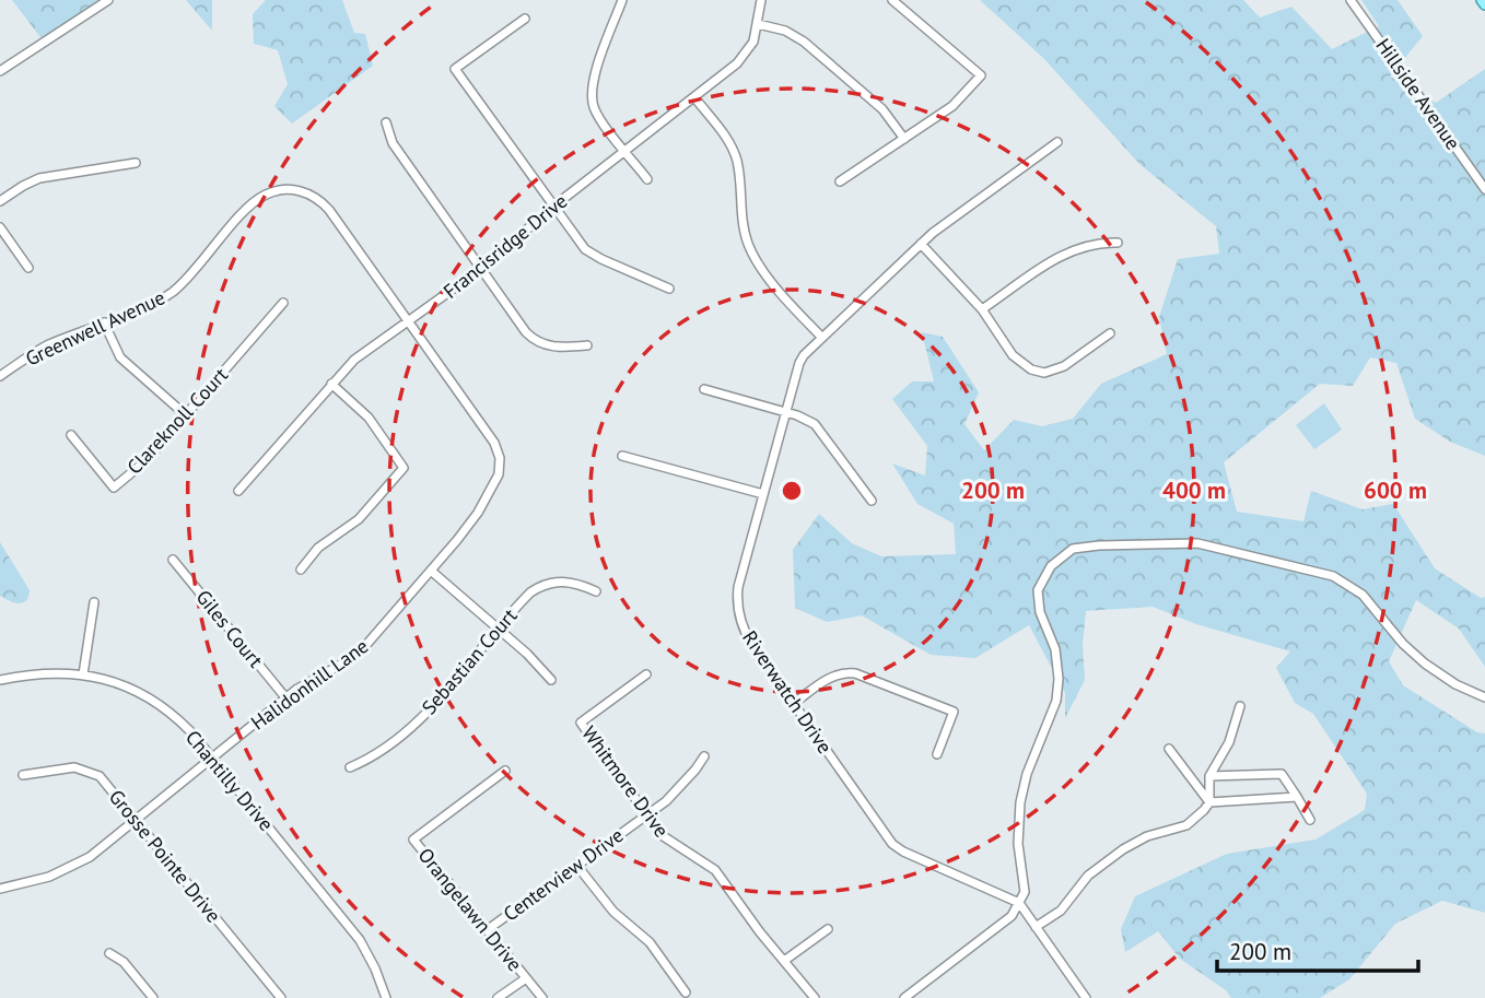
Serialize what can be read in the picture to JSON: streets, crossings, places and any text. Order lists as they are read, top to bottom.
{
  "streets": {
    "street": [
      "Hillside Avenue",
      "Francisridge Drive",
      "Greenwell Avenue",
      "Clareknoll Court",
      "Giles Court",
      "Sebastian Court",
      "Halidonhill Lane",
      "Riverwatch Drive",
      "Chantilly Drive",
      "Whitmore Drive",
      "Grosse Pointe Drive",
      "Centerview Drive",
      "Orangelawn Drive"
    ]
  },
  "crossings": [
    ["Francisridge Drive", "Greenwell Avenue"],
    ["Francisridge Drive", "Halidonhill Lane"],
    ["Greenwell Avenue", "Halidonhill Lane"],
    ["Giles Court", "Halidonhill Lane"],
    ["Halidonhill Lane", "Chantilly Drive"],
    ["Halidonhill Lane", "Grosse Pointe Drive"],
    ["Whitmore Drive", "Centerview Drive"],
    ["Centerview Drive", "Orangelawn Drive"]
  ],
  "scale_bar": "200 m",
  "rings": ["200 m", "400 m", "600 m"]
}
